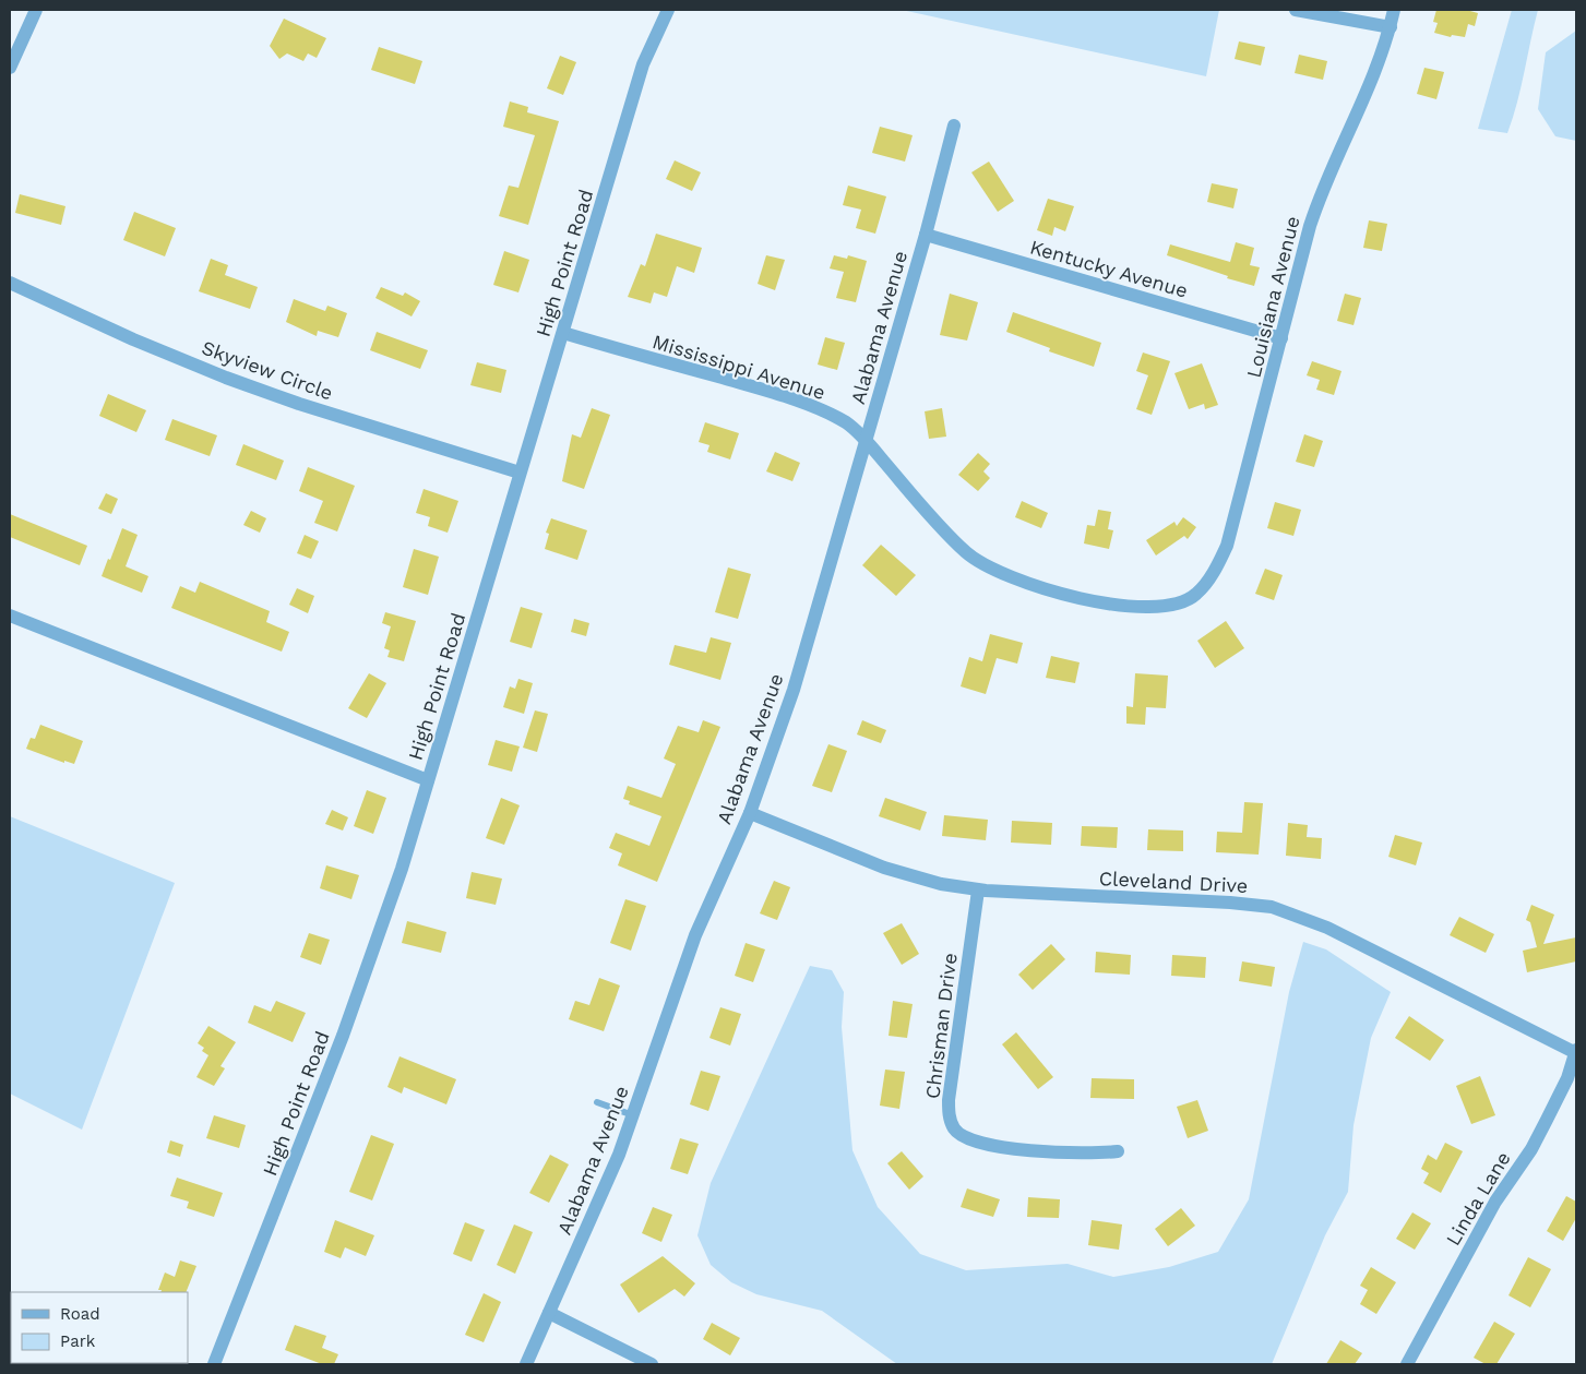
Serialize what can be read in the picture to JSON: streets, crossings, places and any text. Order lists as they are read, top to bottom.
{
  "streets": {
    "street": [
      "High Point Road",
      "Kentucky Avenue",
      "Louisiana Avenue",
      "Alabama Avenue",
      "Mississippi Avenue",
      "Skyview Circle",
      "Cleveland Drive",
      "Chrisman Drive",
      "Linda Lane"
    ]
  },
  "crossings": [
    ["High Point Road", "Mississippi Avenue"],
    ["High Point Road", "Skyview Circle"],
    ["Kentucky Avenue", "Louisiana Avenue"],
    ["Kentucky Avenue", "Alabama Avenue"],
    ["Louisiana Avenue", "Mississippi Avenue"],
    ["Alabama Avenue", "Mississippi Avenue"],
    ["Alabama Avenue", "Cleveland Drive"],
    ["Cleveland Drive", "Chrisman Drive"],
    ["Cleveland Drive", "Linda Lane"]
  ],
  "legend": ["Road", "Park"]
}
